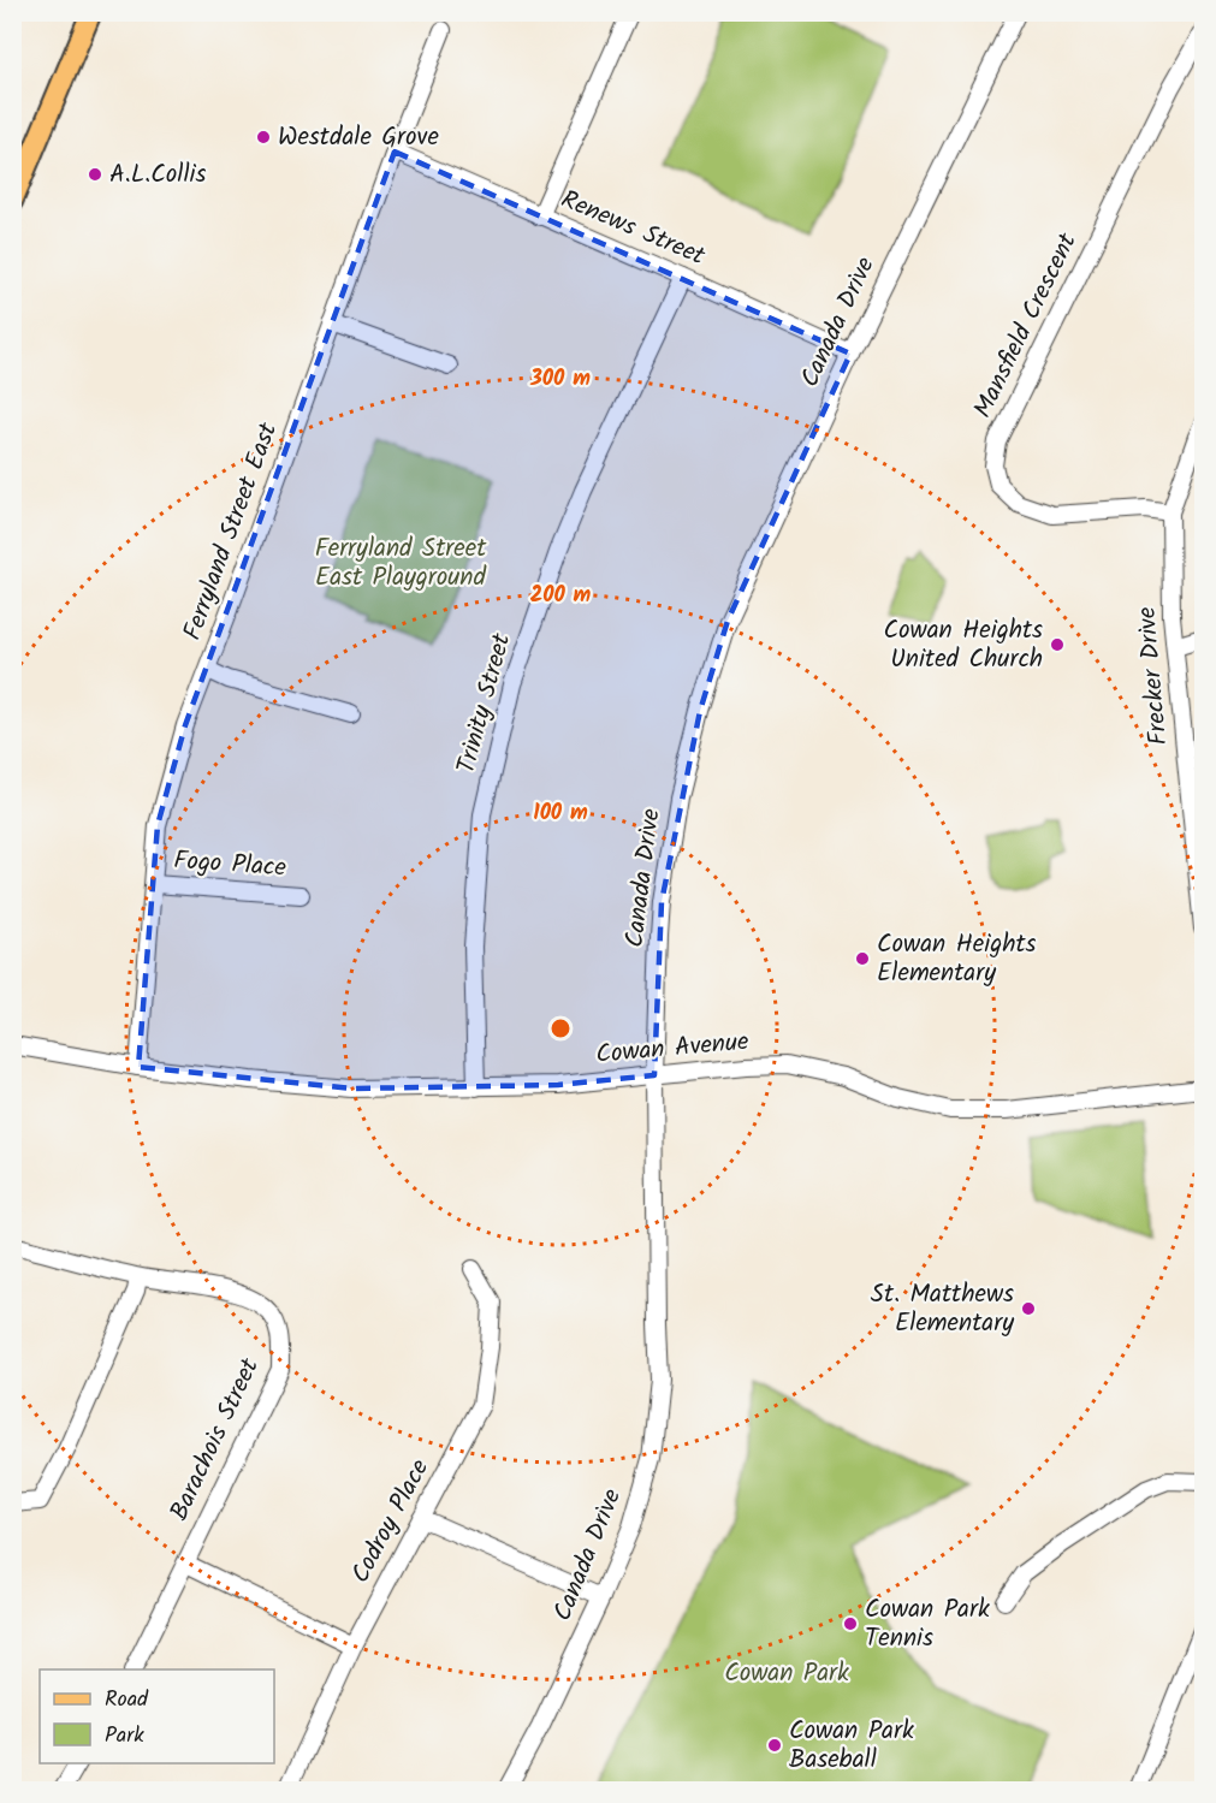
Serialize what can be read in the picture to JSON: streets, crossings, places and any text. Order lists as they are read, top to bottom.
{
  "streets": {
    "street": [
      "Renews Street",
      "Canada Drive",
      "Mansfield Crescent",
      "Ferryland Street East",
      "Frecker Drive",
      "Trinity Street",
      "Fogo Place",
      "Cowan Avenue",
      "Barachois Street",
      "Codroy Place"
    ]
  },
  "crossings": [
    ["Renews Street", "Canada Drive"],
    ["Renews Street", "Ferryland Street East"],
    ["Renews Street", "Trinity Street"],
    ["Canada Drive", "Cowan Avenue"],
    ["Mansfield Crescent", "Frecker Drive"],
    ["Ferryland Street East", "Fogo Place"],
    ["Ferryland Street East", "Cowan Avenue"],
    ["Trinity Street", "Cowan Avenue"]
  ],
  "parks": ["Ferryland Street East Playground", "Cowan Park"],
  "places": [
    "Westdale Grove",
    "A.L.Collis",
    "Cowan Heights United Church",
    "Cowan Heights Elementary",
    "St. Matthews Elementary",
    "Cowan Park Tennis",
    "Cowan Park Baseball"
  ],
  "legend": ["Road", "Park"],
  "rings": ["300 m", "200 m", "100 m"]
}
